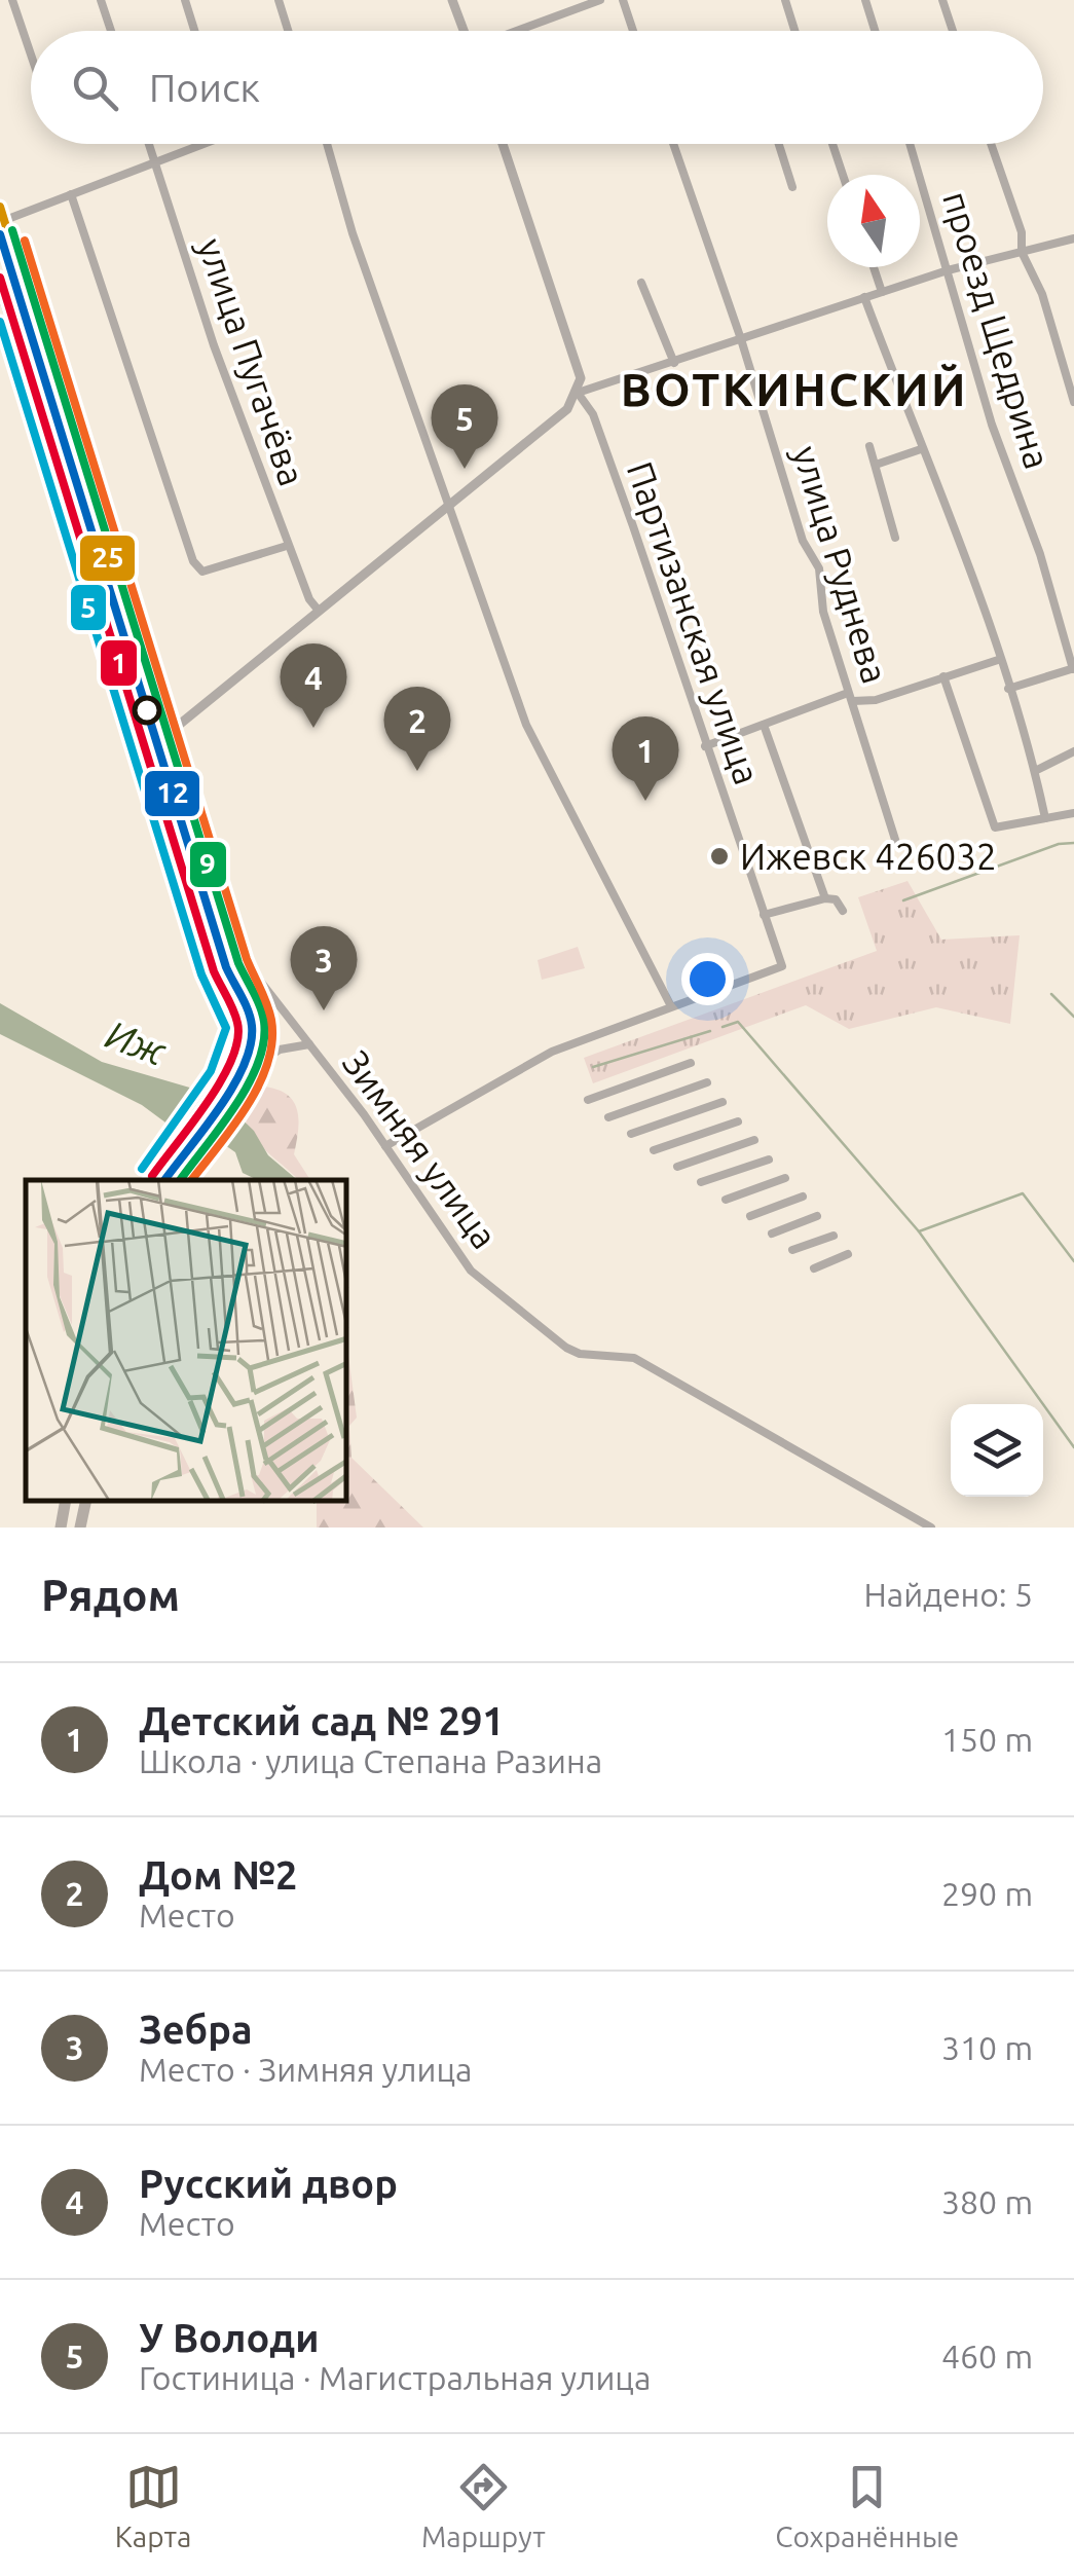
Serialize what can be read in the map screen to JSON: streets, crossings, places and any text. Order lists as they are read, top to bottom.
{
  "streets": {
    "street": [
      "проезд Щедрина",
      "улица Пугачёва",
      "улица Руднева",
      "Партизанская улица",
      "Зимняя улица"
    ]
  },
  "districts": ["ВОТКИНСКИЙ"],
  "water": ["Иж"],
  "places": ["Ижевск 426032"],
  "lines": [
    "transit line 25",
    "transit line 9",
    "transit line 12",
    "transit line 3",
    "transit line 1",
    "tram line 5"
  ],
  "north": "top",
  "page": {
    "search": "Поиск",
    "pins": [
      "5",
      "4",
      "2",
      "1",
      "3"
    ],
    "heading": ["Рядом", "Найдено: 5"],
    "list": [
      {
        "mark": "1",
        "name": "Детский сад № 291",
        "note": "Школа · улица Степана Разина",
        "value": "150 m"
      },
      {
        "mark": "2",
        "name": "Дом №2",
        "note": "Место",
        "value": "290 m"
      },
      {
        "mark": "3",
        "name": "Зебра",
        "note": "Место · Зимняя улица",
        "value": "310 m"
      },
      {
        "mark": "4",
        "name": "Русский двор",
        "note": "Место",
        "value": "380 m"
      },
      {
        "mark": "5",
        "name": "У Володи",
        "note": "Гостиница · Магистральная улица",
        "value": "460 m"
      }
    ],
    "nav": ["Карта", "Маршрут", "Сохранённые"]
  }
}
